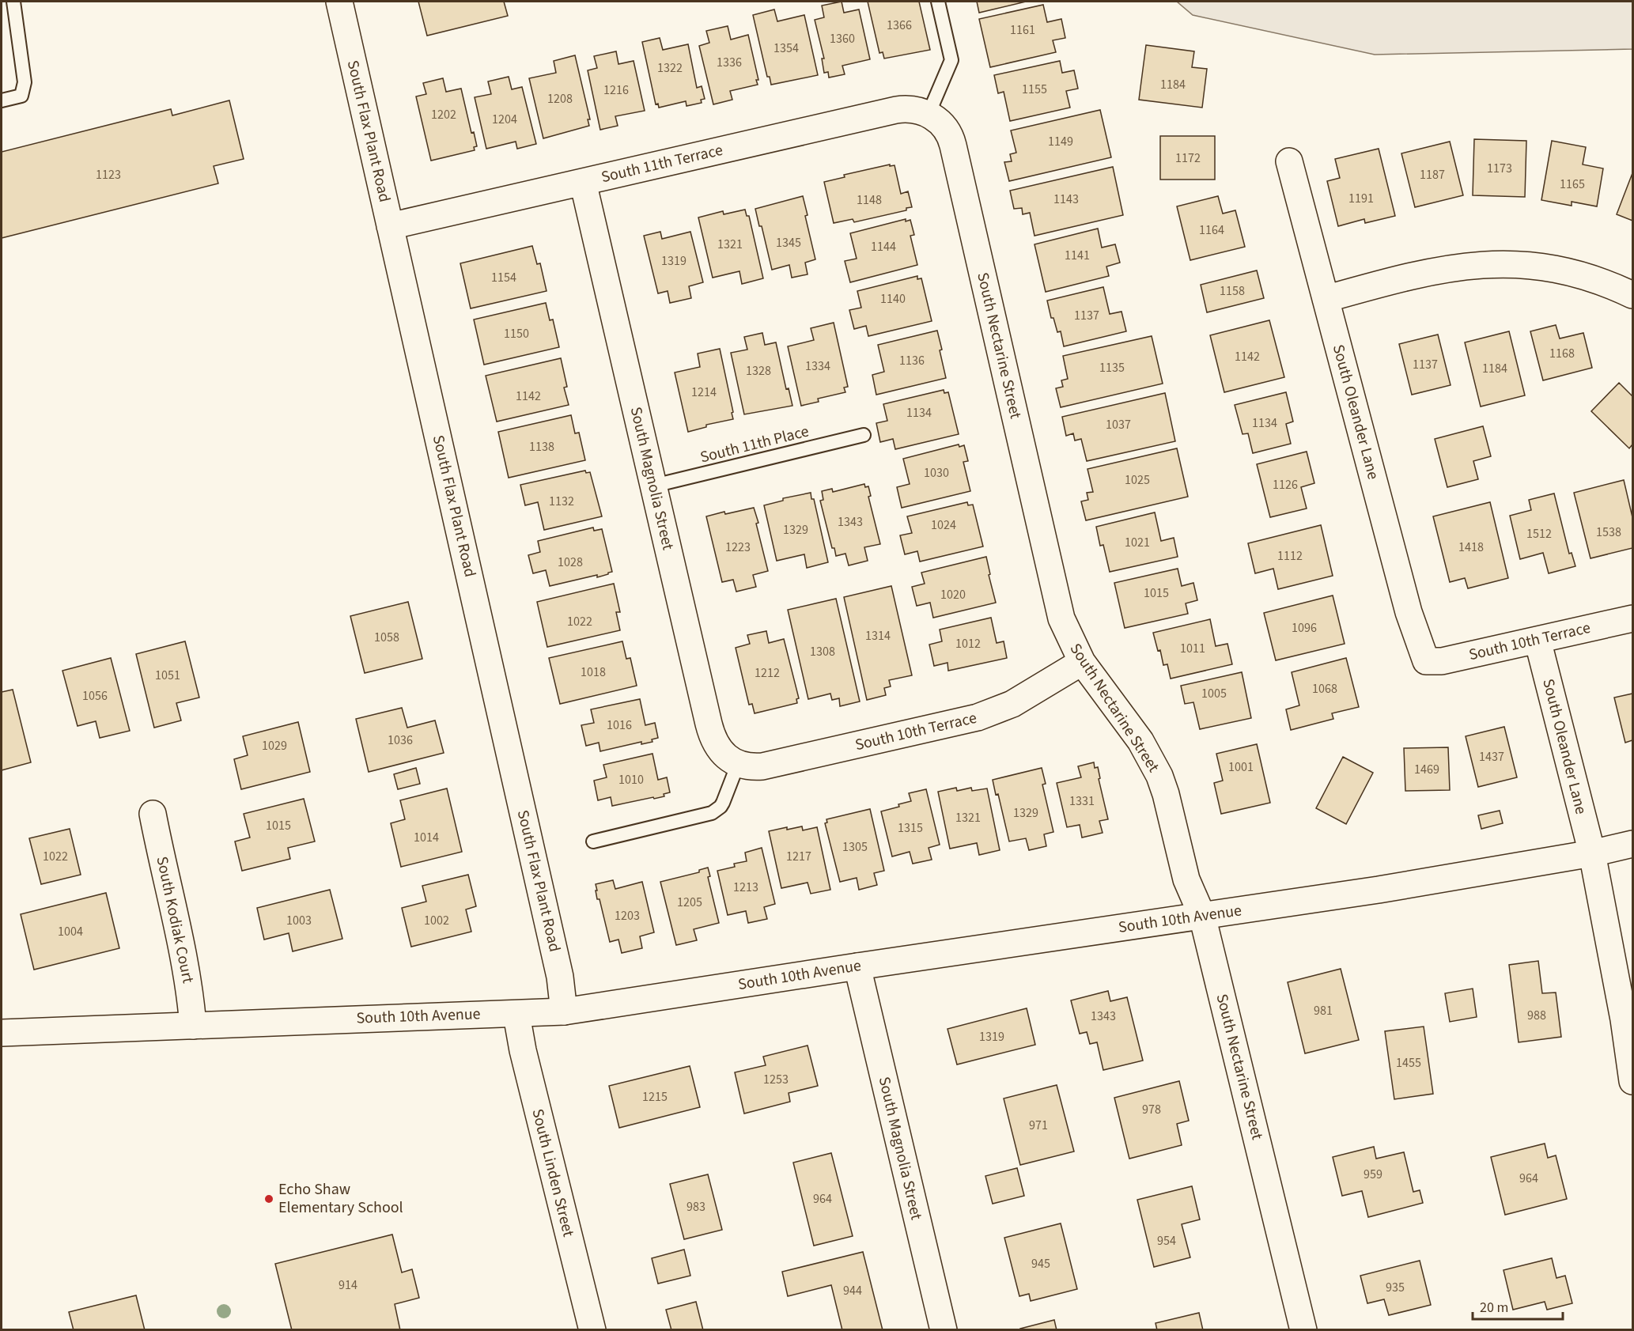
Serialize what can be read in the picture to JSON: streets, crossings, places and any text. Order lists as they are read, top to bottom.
{
  "streets": {
    "street": [
      "South Flax Plant Road",
      "South 11th Terrace",
      "South Nectarine Street",
      "South Oleander Lane",
      "South Magnolia Street",
      "South 10th Terrace",
      "South 10th Avenue",
      "South Kodiak Court",
      "South Linden Street"
    ],
    "lane": ["South 11th Place"]
  },
  "crossings": [
    ["South Flax Plant Road", "South 11th Terrace"],
    ["South Flax Plant Road", "South 10th Avenue"],
    ["South 11th Terrace", "South Nectarine Street"],
    ["South 11th Terrace", "South Magnolia Street"],
    ["South Nectarine Street", "South 10th Terrace"],
    ["South Nectarine Street", "South 10th Avenue"],
    ["South Oleander Lane", "South 10th Terrace"],
    ["South Oleander Lane", "South 10th Avenue"],
    ["South 11th Place", "South Magnolia Street"],
    ["South Magnolia Street", "South 10th Terrace"],
    ["South Magnolia Street", "South 10th Avenue"],
    ["South 10th Avenue", "South Kodiak Court"],
    ["South 10th Avenue", "South Linden Street"]
  ],
  "places": ["Echo Shaw Elementary School"],
  "house_numbers": [
    "1366",
    "1161",
    "1360",
    "1354",
    "1336",
    "1322",
    "1184",
    "1155",
    "1216",
    "1208",
    "1202",
    "1204",
    "1149",
    "1172",
    "1173",
    "1123",
    "1187",
    "1165",
    "1191",
    "1143",
    "1148",
    "1164",
    "1345",
    "1321",
    "1144",
    "1141",
    "1319",
    "1154",
    "1158",
    "1140",
    "1137",
    "1150",
    "1168",
    "1142",
    "1136",
    "1137",
    "1334",
    "1135",
    "1184",
    "1328",
    "1214",
    "1142",
    "1134",
    "1134",
    "1037",
    "1138",
    "1030",
    "1025",
    "1126",
    "1132",
    "1343",
    "1024",
    "1329",
    "1538",
    "1512",
    "1021",
    "1223",
    "1418",
    "1112",
    "1028",
    "1015",
    "1020",
    "1022",
    "1096",
    "1314",
    "1058",
    "1012",
    "1011",
    "1308",
    "1018",
    "1212",
    "1051",
    "1068",
    "1005",
    "1056",
    "1016",
    "1036",
    "1029",
    "1437",
    "1001",
    "1469",
    "1010",
    "1331",
    "1329",
    "1321",
    "1015",
    "1315",
    "1014",
    "1305",
    "1022",
    "1217",
    "1213",
    "1205",
    "1203",
    "1003",
    "1002",
    "1004",
    "981",
    "988",
    "1343",
    "1319",
    "1455",
    "1253",
    "1215",
    "978",
    "971",
    "959",
    "964",
    "964",
    "983",
    "954",
    "945",
    "914",
    "935",
    "944"
  ],
  "scale_bar": "20 m"
}
